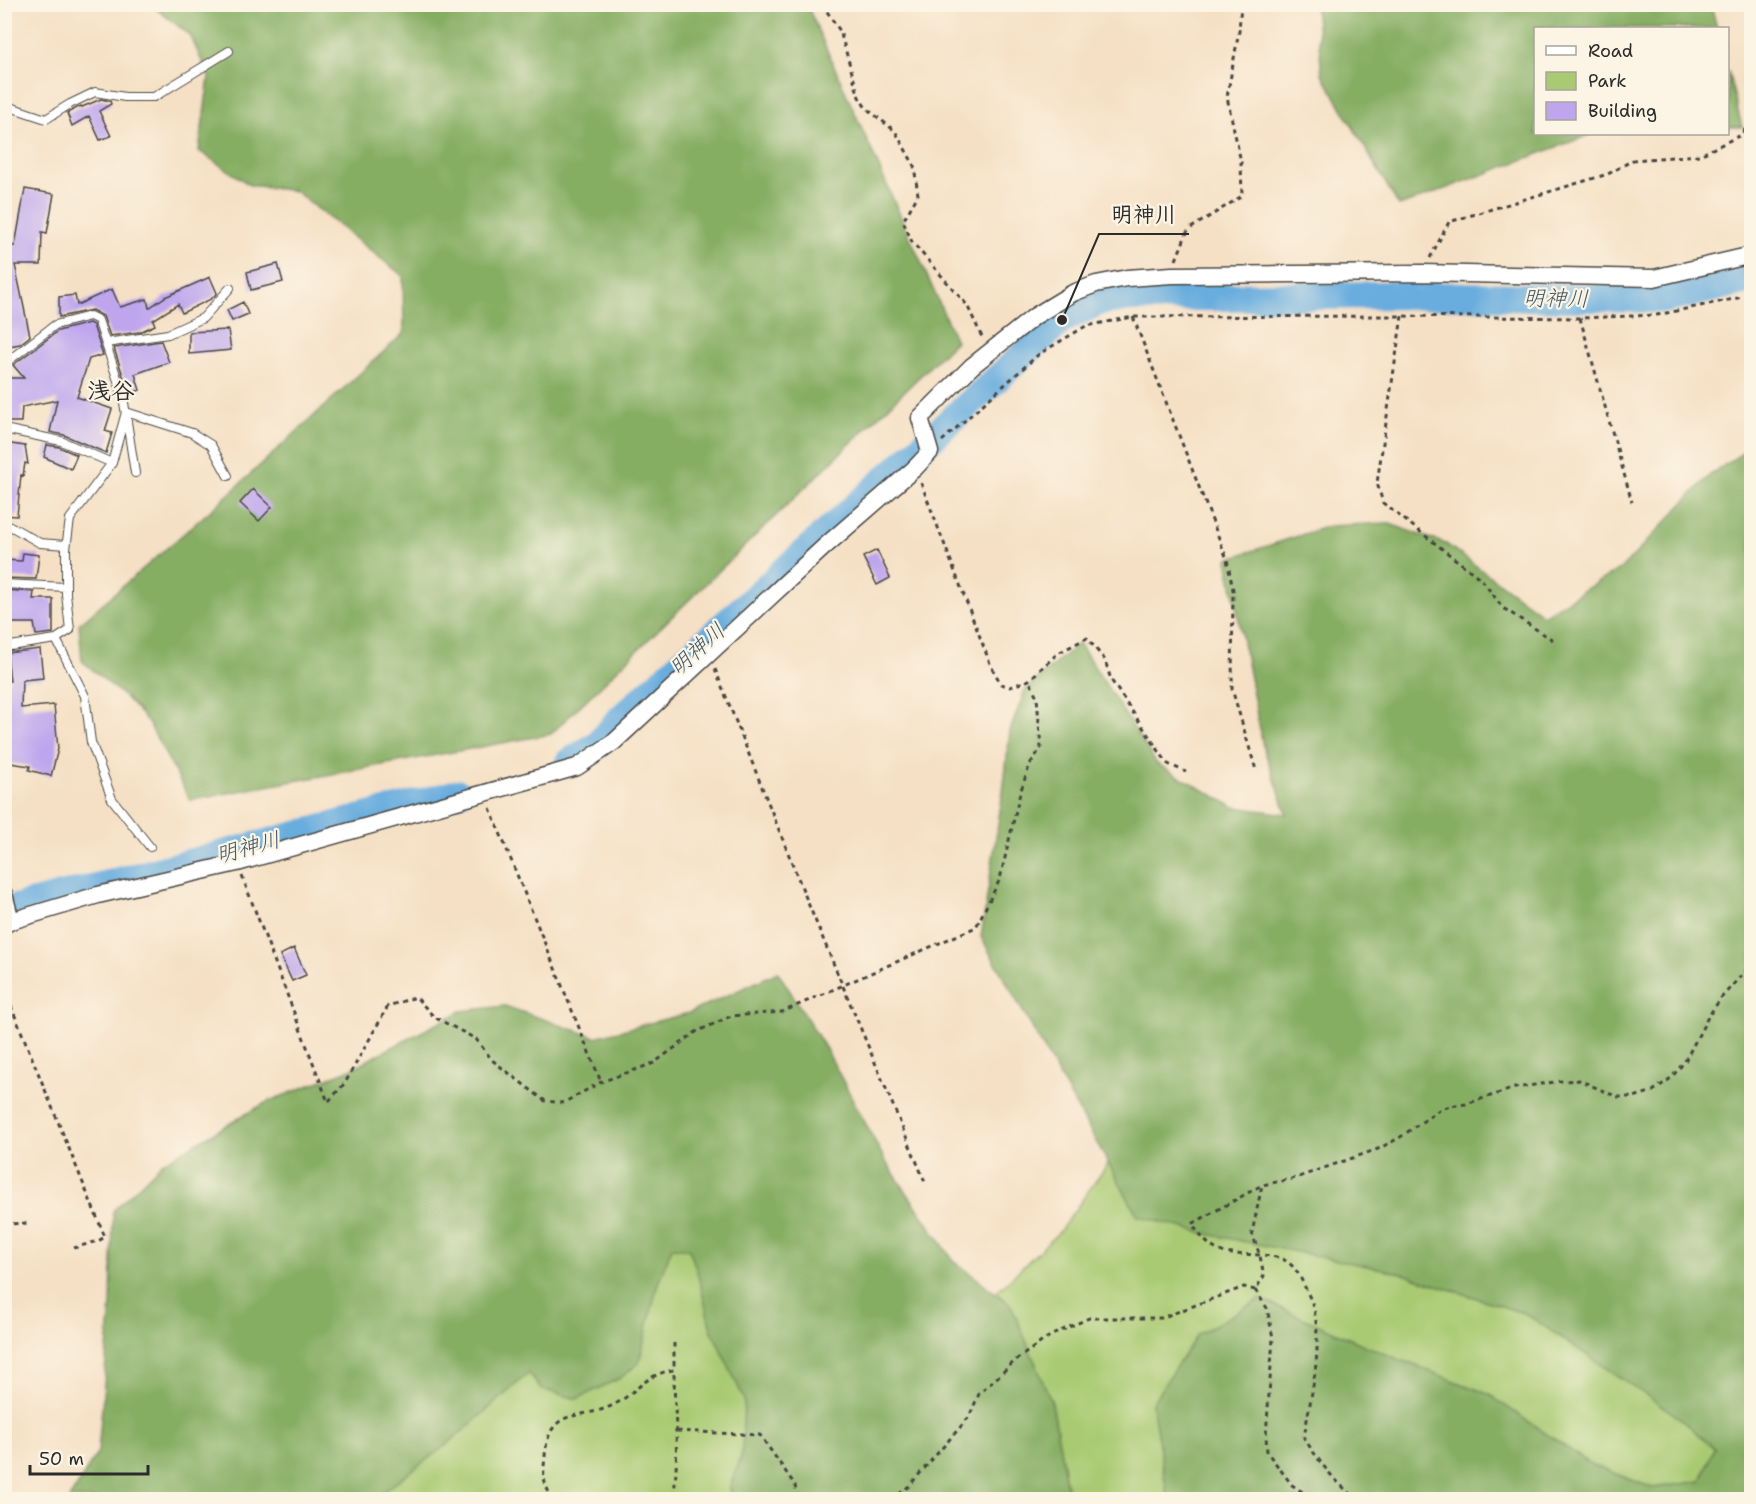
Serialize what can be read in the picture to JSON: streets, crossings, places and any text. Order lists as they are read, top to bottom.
{
  "districts": ["浅谷"],
  "water": ["明神川"],
  "places": ["明神川"],
  "legend": ["Road", "Park", "Building"],
  "scale_bar": "50 m"
}
